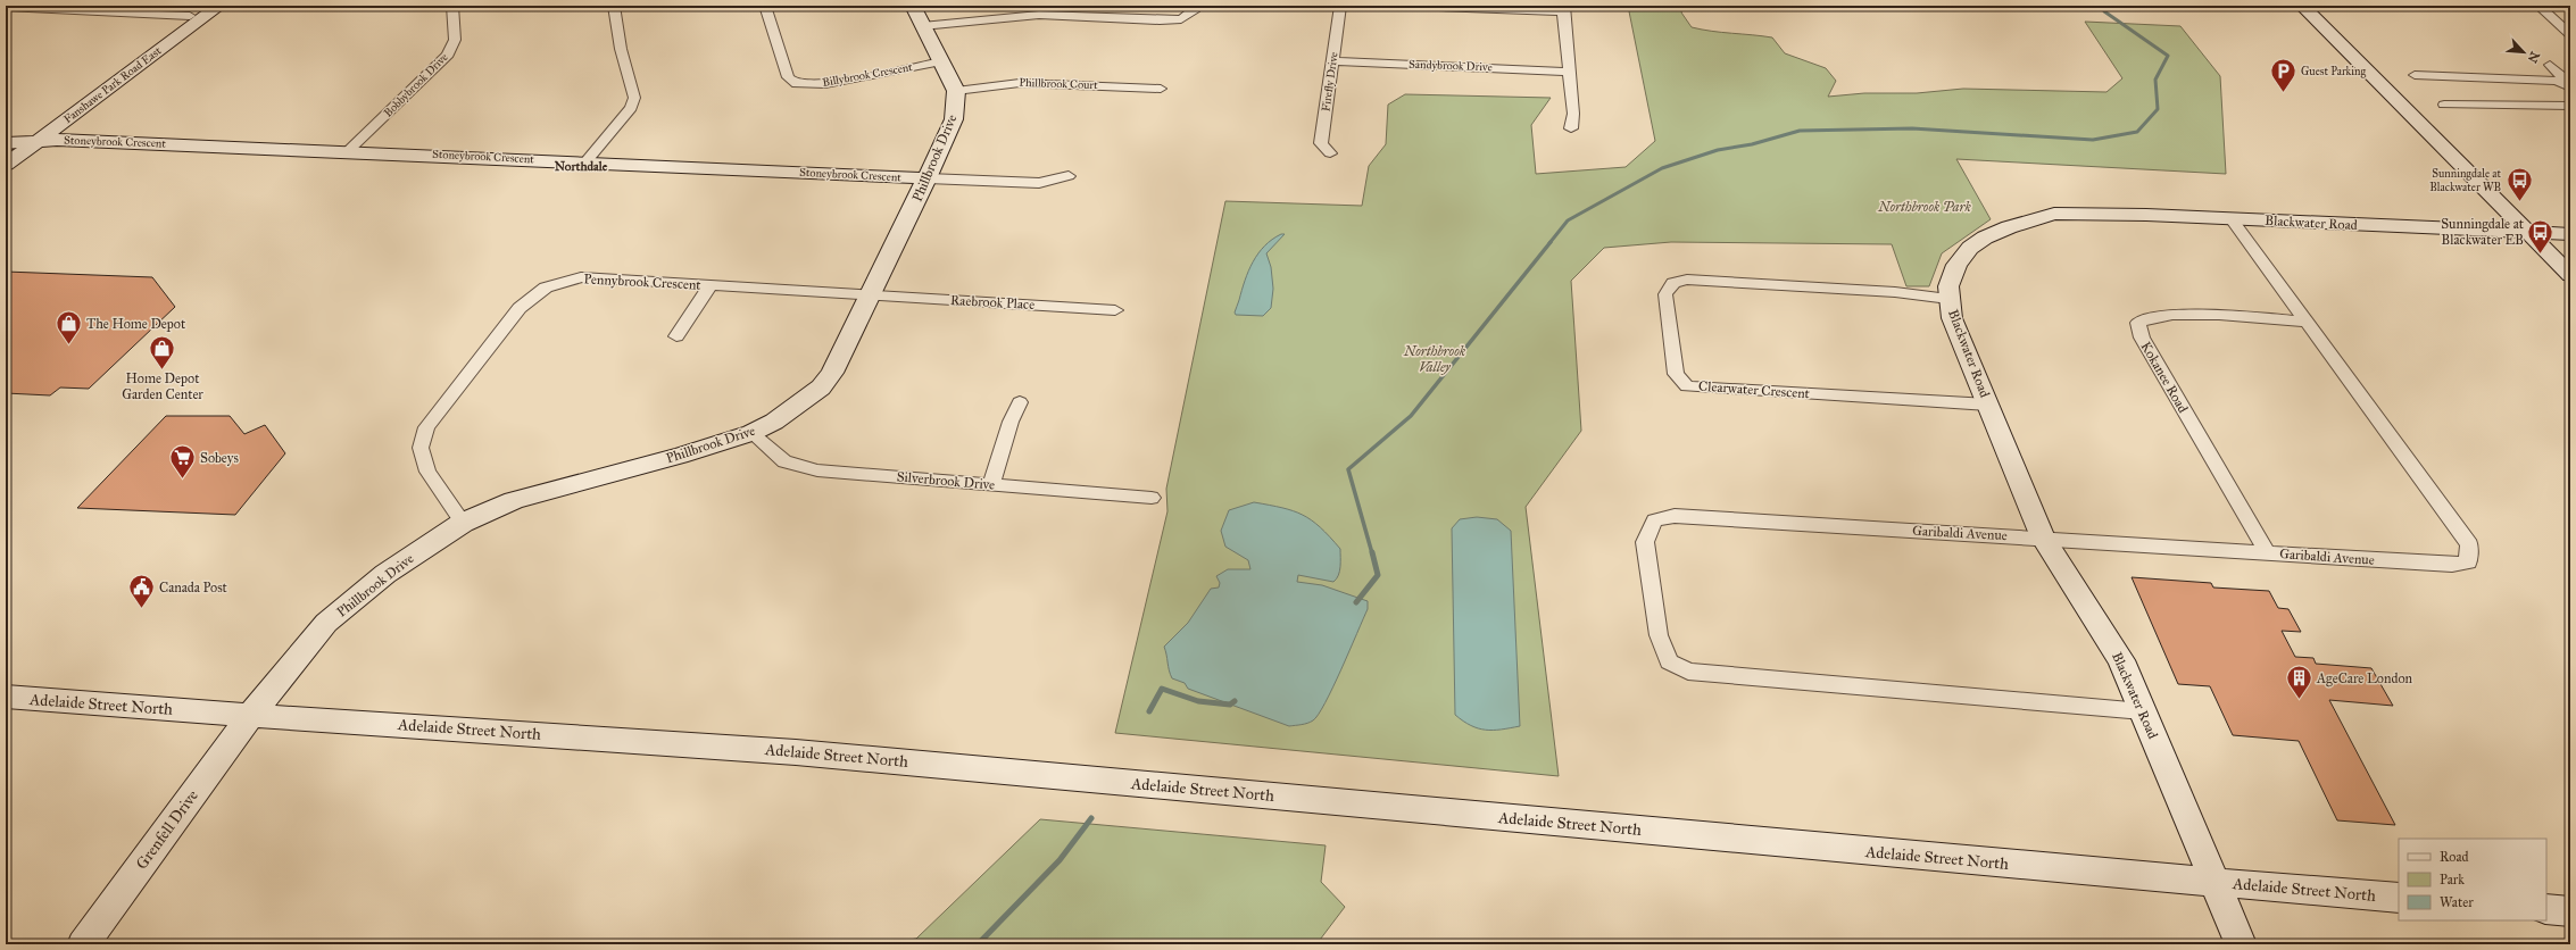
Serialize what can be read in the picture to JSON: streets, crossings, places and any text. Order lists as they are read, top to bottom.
{
  "streets": {
    "street": [
      "Sandybrook Drive",
      "Billybrook Crescent",
      "Firefly Drive",
      "Phillbrook Court",
      "Fanshawe Park Road East",
      "Bobbybrook Drive",
      "Stoneybrook Crescent",
      "Phillbrook Drive",
      "Blackwater Road",
      "Pennybrook Crescent",
      "Raebrook Place",
      "Kokanee Road",
      "Clearwater Crescent",
      "Silverbrook Drive",
      "Garibaldi Avenue",
      "Adelaide Street North",
      "Grenfell Drive"
    ]
  },
  "crossings": [
    ["Sandybrook Drive", "Firefly Drive"],
    ["Phillbrook Court", "Phillbrook Drive"],
    ["Fanshawe Park Road East", "Stoneybrook Crescent"],
    ["Bobbybrook Drive", "Stoneybrook Crescent"],
    ["Stoneybrook Crescent", "Phillbrook Drive"],
    ["Phillbrook Drive", "Pennybrook Crescent"],
    ["Phillbrook Drive", "Raebrook Place"],
    ["Phillbrook Drive", "Silverbrook Drive"],
    ["Phillbrook Drive", "Adelaide Street North"],
    ["Phillbrook Drive", "Grenfell Drive"],
    ["Blackwater Road", "Clearwater Crescent"],
    ["Blackwater Road", "Garibaldi Avenue"],
    ["Blackwater Road", "Adelaide Street North"],
    ["Pennybrook Crescent", "Raebrook Place"],
    ["Kokanee Road", "Garibaldi Avenue"],
    ["Adelaide Street North", "Grenfell Drive"]
  ],
  "districts": ["Northdale"],
  "parks": ["Northbrook Park", "Northbrook Valley"],
  "places": {
    "parking": ["Guest Parking"],
    "bus stop": ["Sunningdale at Blackwater WB", "Sunningdale at Blackwater EB"],
    "shop": ["The Home Depot", "Home Depot Garden Center"],
    "supermarket": ["Sobeys"],
    "public building": ["Canada Post"],
    "building": ["AgeCare London"]
  },
  "legend": ["Road", "Park", "Water"],
  "north": "bottom right"
}
